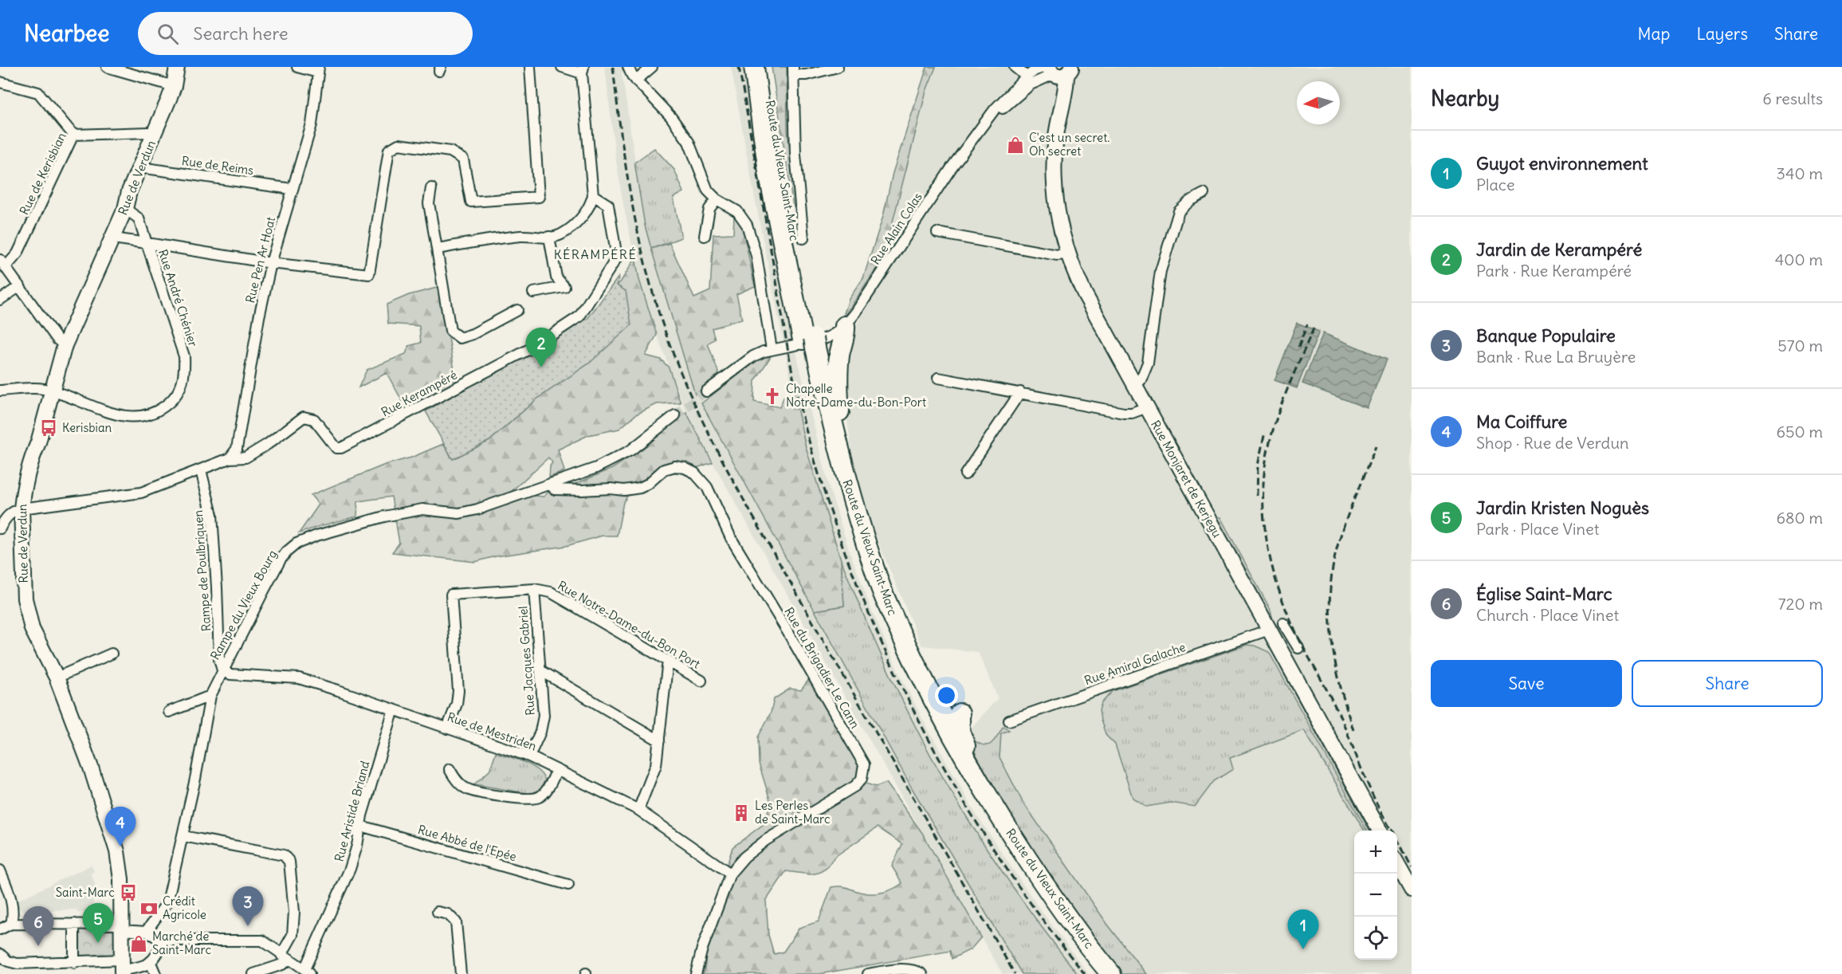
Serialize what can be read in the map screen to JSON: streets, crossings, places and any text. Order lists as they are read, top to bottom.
{
  "streets": {
    "highway": ["Route du Vieux Saint-Marc"],
    "street": [
      "Rue de Reims",
      "Rue de Kerisbian",
      "Rue de Verdun",
      "Rue Alain Colas",
      "Rue Pen Ar Hoat",
      "Rue André Chénier",
      "Rue Kerampéré",
      "Rue Monjaret de Kerjegu",
      "Rampe de Poulbriquen",
      "Rampe du Vieux Bourg",
      "Rue Notre-Dame-du-Bon Port",
      "Rue Jacques Gabriel",
      "Rue Amiral Galache",
      "Rue du Brigadier Le Cann",
      "Rue de Mestriden",
      "Rue Aristide Briand",
      "Rue Abbé de l'Epée"
    ]
  },
  "crossings": [
    ["Rue de Reims", "Rue de Verdun"],
    ["Rue de Reims", "Rue Pen Ar Hoat"],
    ["Route du Vieux Saint-Marc", "Rue Alain Colas"],
    ["Rue de Kerisbian", "Rue de Verdun"],
    ["Rue de Verdun", "Rue André Chénier"],
    ["Rue de Verdun", "Rue Kerampéré"],
    ["Rue Alain Colas", "Rue Monjaret de Kerjegu"],
    ["Rue Pen Ar Hoat", "Rue Kerampéré"],
    ["Rue Kerampéré", "Rampe de Poulbriquen"],
    ["Rue Monjaret de Kerjegu", "Rue Amiral Galache"],
    ["Rampe de Poulbriquen", "Rampe du Vieux Bourg"],
    ["Rampe de Poulbriquen", "Rue de Mestriden"],
    ["Rampe du Vieux Bourg", "Rue du Brigadier Le Cann"],
    ["Rampe du Vieux Bourg", "Rue de Mestriden"],
    ["Rue Notre-Dame-du-Bon Port", "Rue Jacques Gabriel"],
    ["Rue Notre-Dame-du-Bon Port", "Rue de Mestriden"],
    ["Rue Jacques Gabriel", "Rue de Mestriden"],
    ["Rue du Brigadier Le Cann", "Rue de Mestriden"],
    ["Rue de Mestriden", "Rue Aristide Briand"],
    ["Rue Aristide Briand", "Rue Abbé de l'Epée"]
  ],
  "districts": ["KÉRAMPÉRÉ"],
  "places": {
    "shop": ["C'est un secret. Oh secret", "Marché de Saint-Marc"],
    "church": ["Chapelle Notre-Dame-du-Bon-Port"],
    "bus stop": ["Kerisbian", "Saint-Marc"],
    "building": ["Les Perles de Saint-Marc"],
    "bank": ["Crédit Agricole"]
  },
  "north": "left",
  "page": {
    "header": "Nearbee",
    "search": "Search here",
    "nav": ["Map", "Layers", "Share"],
    "heading": ["Nearby", "6 results"],
    "list": [
      {
        "mark": "1",
        "name": "Guyot environnement",
        "note": "Place",
        "value": "340 m"
      },
      {
        "mark": "2",
        "name": "Jardin de Kerampéré",
        "note": "Park · Rue Kerampéré",
        "value": "400 m"
      },
      {
        "mark": "3",
        "name": "Banque Populaire",
        "note": "Bank · Rue La Bruyère",
        "value": "570 m"
      },
      {
        "mark": "4",
        "name": "Ma Coiffure",
        "note": "Shop · Rue de Verdun",
        "value": "650 m"
      },
      {
        "mark": "5",
        "name": "Jardin Kristen Noguès",
        "note": "Park · Place Vinet",
        "value": "680 m"
      },
      {
        "mark": "6",
        "name": "Église Saint-Marc",
        "note": "Church · Place Vinet",
        "value": "720 m"
      }
    ],
    "pins": [
      "2",
      "4",
      "3",
      "5",
      "6",
      "1"
    ],
    "buttons": ["Save", "Share"],
    "map_buttons": ["+", "−"]
  }
}
